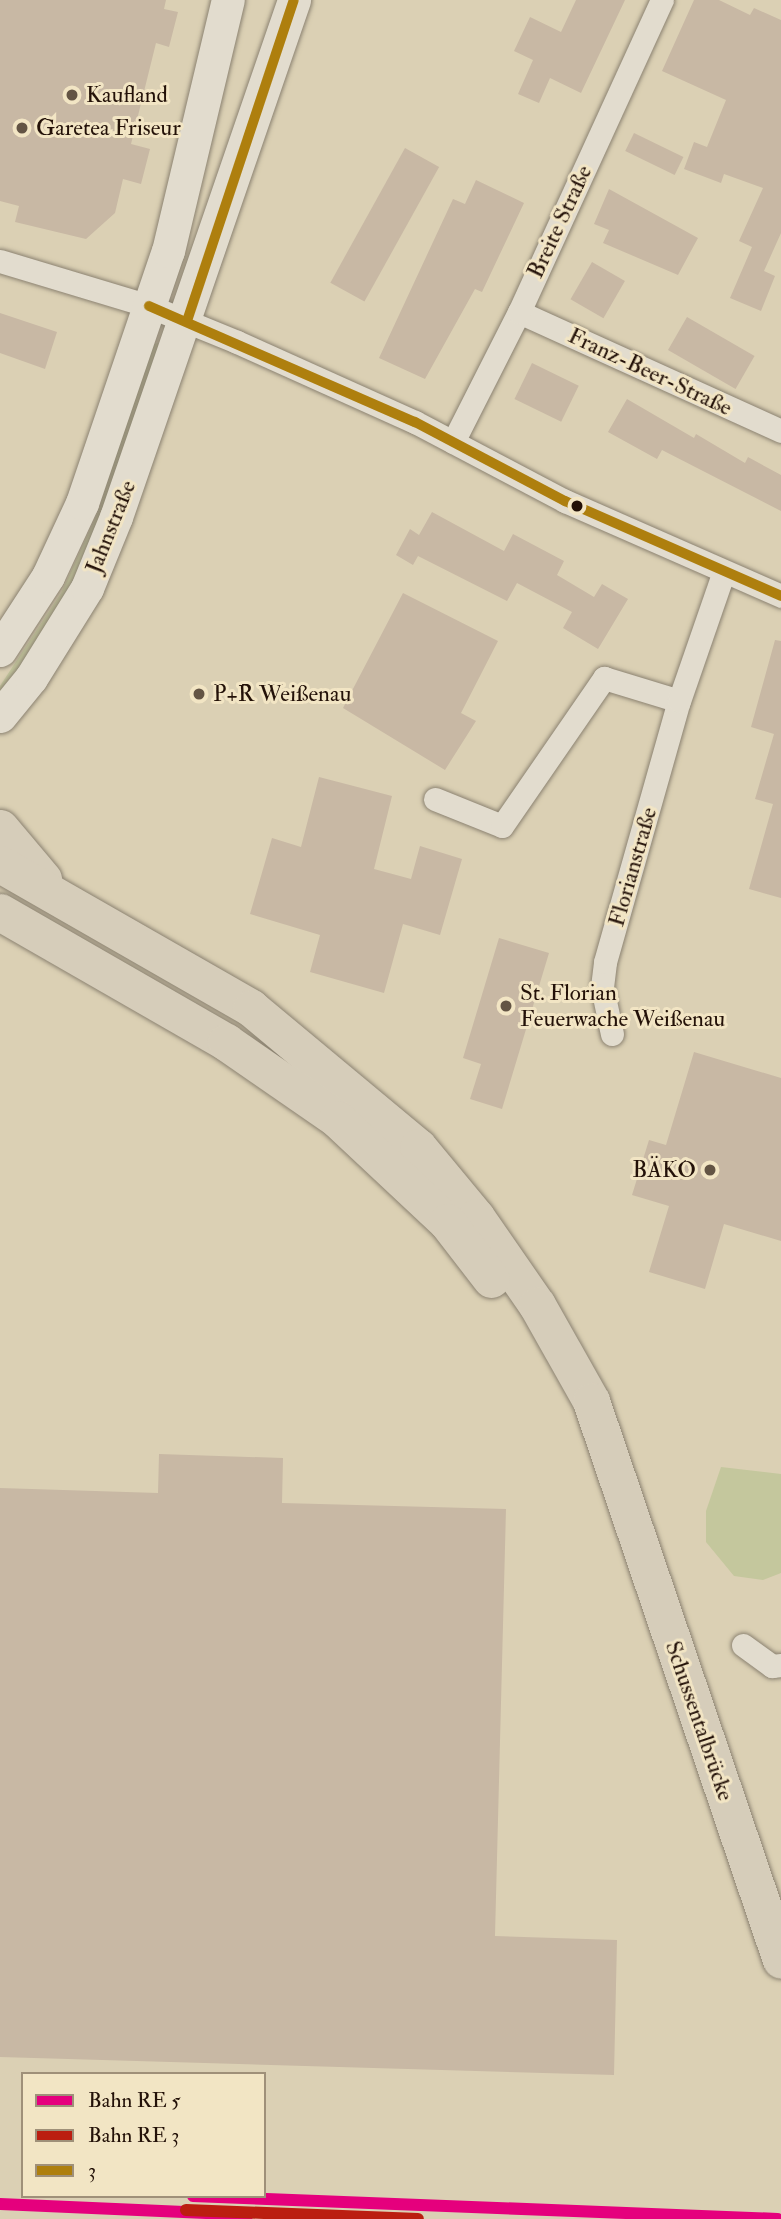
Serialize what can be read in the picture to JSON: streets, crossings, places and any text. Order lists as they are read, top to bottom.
{
  "streets": {
    "main road": ["Jahnstraße", "Schussentalbrücke"],
    "street": ["Breite Straße", "Franz-Beer-Straße", "Florianstraße"]
  },
  "crossings": [
    ["Breite Straße", "Franz-Beer-Straße"]
  ],
  "places": [
    "Kaufland",
    "Garetea Friseur",
    "P+R Weißenau",
    "St. Florian Feuerwache Weißenau",
    "BÄKO"
  ],
  "lines": ["transit line 3"],
  "legend": ["Bahn RE 5", "Bahn RE 3", "3"]
}
